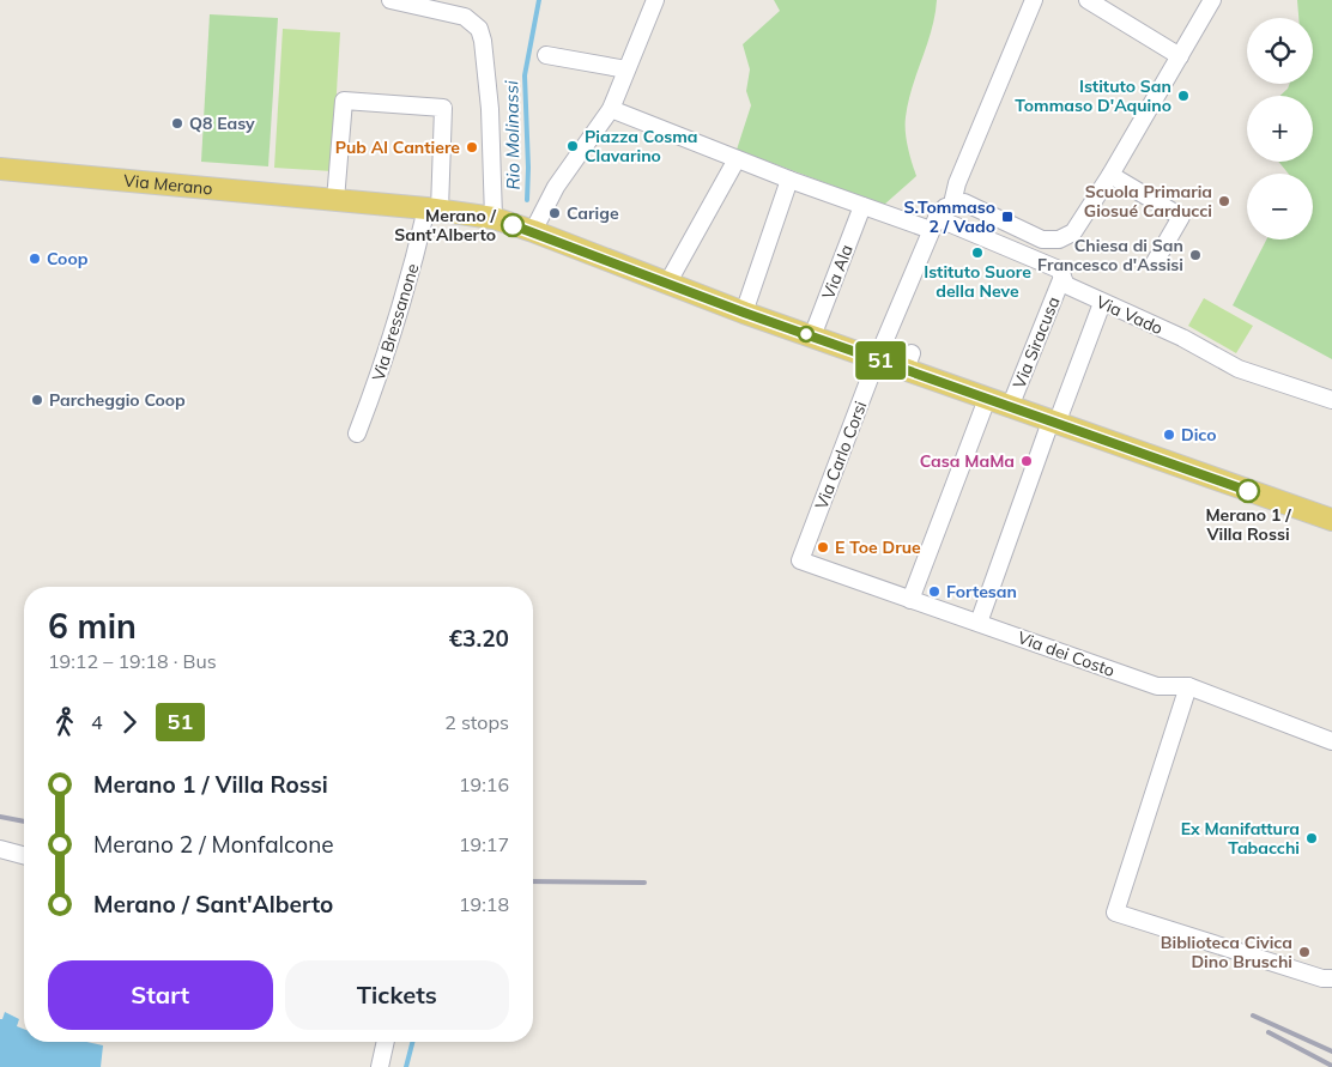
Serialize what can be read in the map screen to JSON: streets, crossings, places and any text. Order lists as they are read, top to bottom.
{
  "streets": {
    "main road": ["Via Merano"],
    "street": [
      "Via Ala",
      "Via Vado",
      "Via Bressanone",
      "Via Siracusa",
      "Via Carlo Corsi",
      "Via dei Costo"
    ]
  },
  "crossings": [
    ["Via Merano", "Via Ala"],
    ["Via Merano", "Via Bressanone"],
    ["Via Merano", "Via Siracusa"],
    ["Via Merano", "Via Carlo Corsi"],
    ["Via Ala", "Via Vado"],
    ["Via Vado", "Via Siracusa"],
    ["Via Vado", "Via Carlo Corsi"],
    ["Via Carlo Corsi", "Via dei Costo"]
  ],
  "water": ["Rio Molinassi"],
  "places": {
    "other": [
      "Istituto San Tommaso D'Aquino",
      "Q8 Easy",
      "Piazza Cosma Clavarino",
      "Pub Al Cantiere",
      "Scuola Primaria Giosué Carducci",
      "Carige",
      "Merano / Sant'Alberto",
      "Istituto Suore della Neve",
      "Chiesa di San Francesco d'Assisi",
      "Coop",
      "Parcheggio Coop",
      "Dico",
      "Casa MaMa",
      "Merano 1 / Villa Rossi",
      "E Toe Drue",
      "Fortesan",
      "Ex Manifattura Tabacchi",
      "Biblioteca Civica Dino Bruschi"
    ],
    "transit": ["S.Tommaso 2 / Vado"]
  },
  "lines": ["bus line 51"],
  "page": {
    "on_map": "51",
    "map_buttons": ["+", "−"],
    "heading": ["6 min", "19:12 – 19:18 · Bus", "€3.20"],
    "legs": ["4", "51", "2 stops"],
    "list": [
      {
        "name": "Merano 1 / Villa Rossi",
        "value": "19:16"
      },
      {
        "name": "Merano 2 / Monfalcone",
        "value": "19:17"
      },
      {
        "name": "Merano / Sant'Alberto",
        "value": "19:18"
      }
    ],
    "buttons": ["Start", "Tickets"]
  }
}
